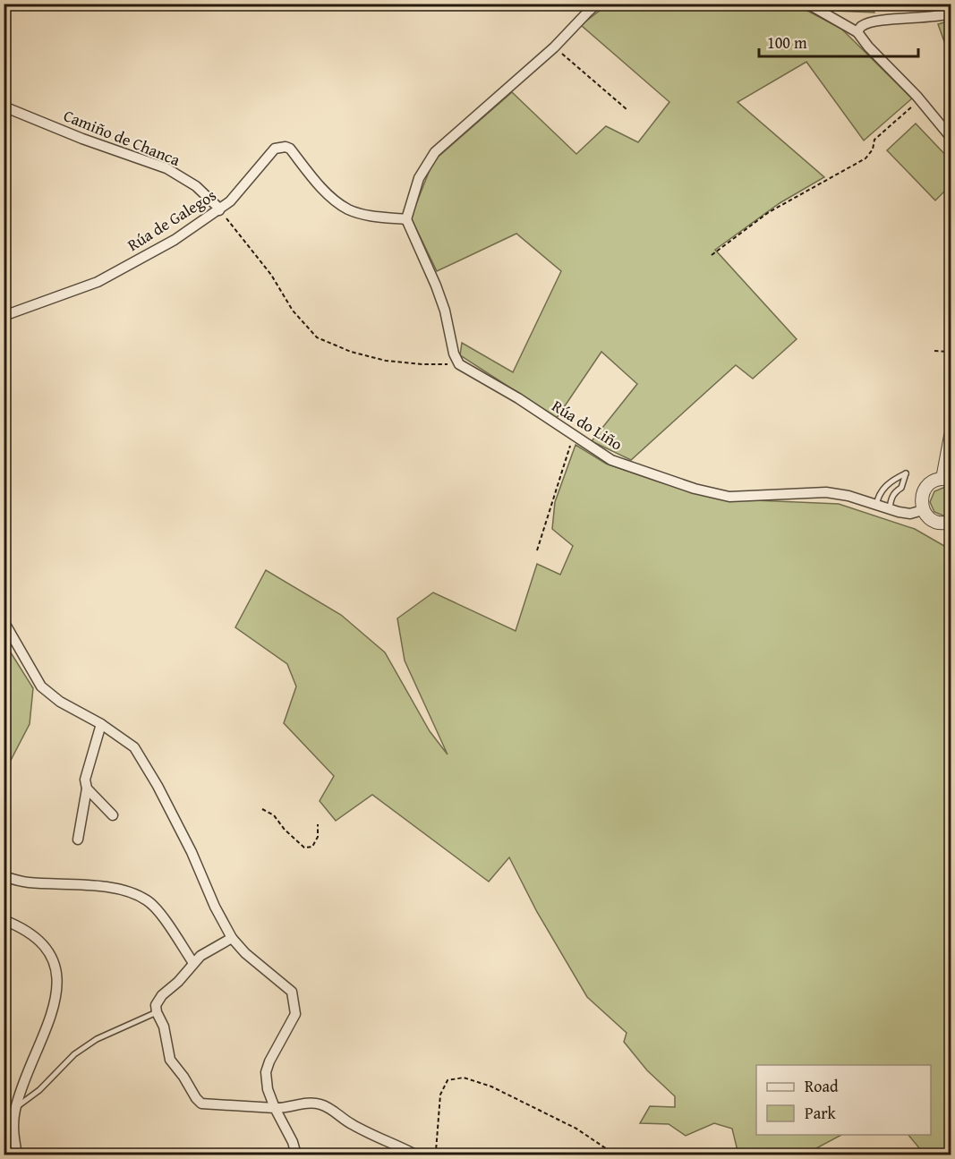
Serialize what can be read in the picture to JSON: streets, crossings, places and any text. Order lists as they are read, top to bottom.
{
  "streets": {
    "street": ["Camiño de Chanca", "Rúa de Galegos", "Rúa do Liño"]
  },
  "crossings": [
    ["Camiño de Chanca", "Rúa de Galegos"]
  ],
  "legend": ["Road", "Park"],
  "scale_bar": "100 m"
}
